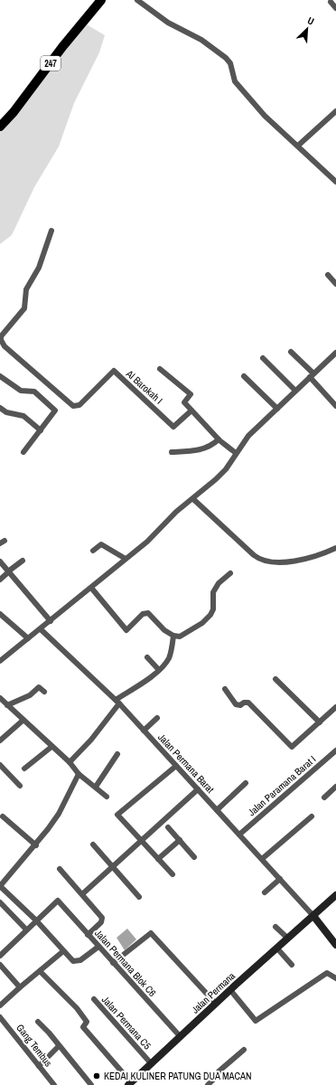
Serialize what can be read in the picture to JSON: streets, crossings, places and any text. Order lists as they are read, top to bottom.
{
  "streets": {
    "main road": ["247"],
    "street": [
      "Al Barokah I",
      "Jalan Permana Barat",
      "Jalan Paramana Barat I",
      "Jalan Permana Blok C6",
      "Jalan Permana",
      "Jalan Permana C5",
      "Gang Tembus"
    ]
  },
  "crossings": [
    ["Jalan Permana Barat", "Jalan Paramana Barat I"],
    ["Jalan Permana Barat", "Jalan Permana"],
    ["Jalan Permana Blok C6", "Jalan Permana"],
    ["Jalan Permana", "Jalan Permana C5"]
  ],
  "places": ["KEDAI KULINER PATUNG DUA MACAN"],
  "north": "top right"
}
